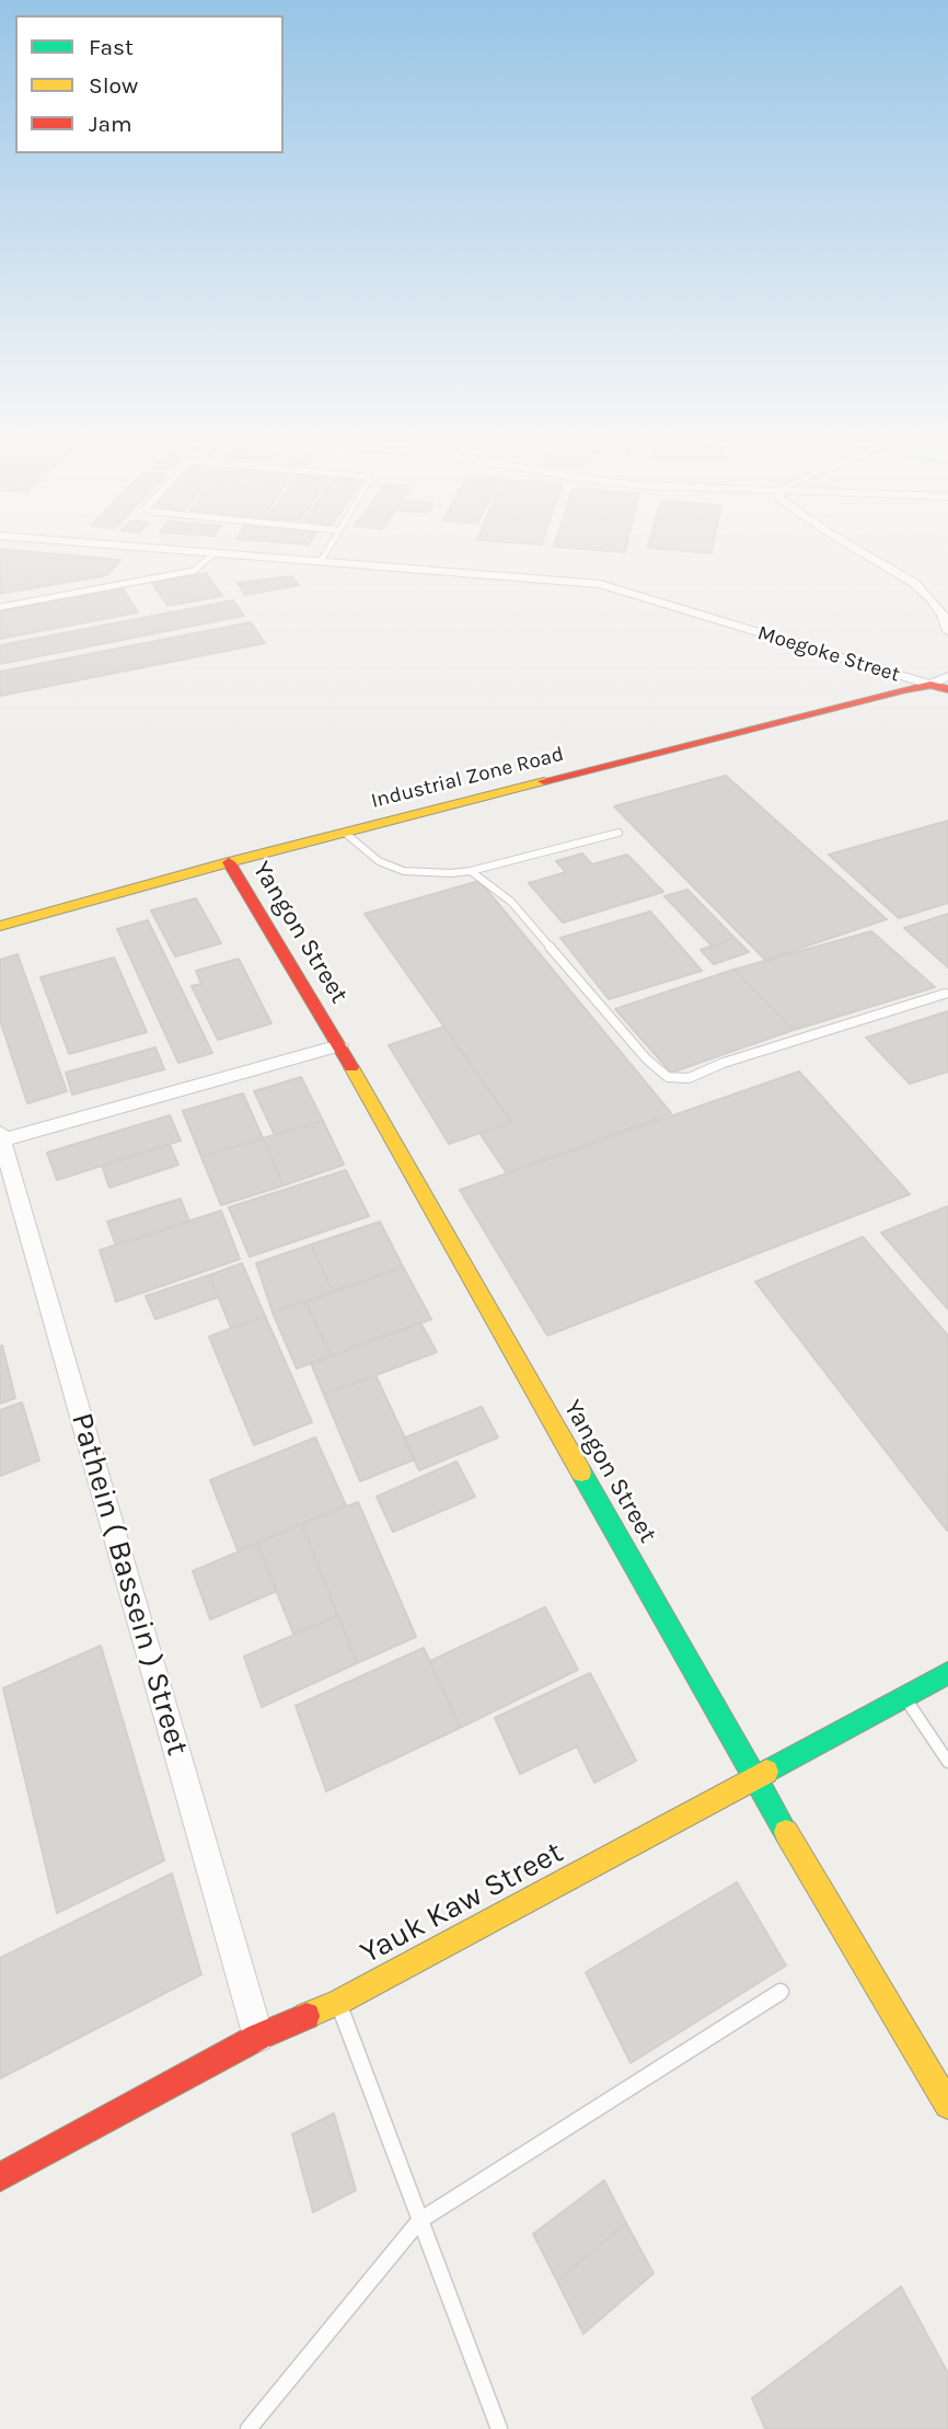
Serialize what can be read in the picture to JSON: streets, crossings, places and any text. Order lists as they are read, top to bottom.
{
  "streets": {
    "street": [
      "Moegoke Street",
      "Industrial Zone Road",
      "Yangon Street",
      "Pathein ( Bassein ) Street",
      "Yauk Kaw Street"
    ]
  },
  "crossings": [
    ["Moegoke Street", "Industrial Zone Road"],
    ["Industrial Zone Road", "Yangon Street"],
    ["Yangon Street", "Yauk Kaw Street"],
    ["Pathein ( Bassein ) Street", "Yauk Kaw Street"]
  ],
  "legend": ["Fast", "Slow", "Jam"]
}
